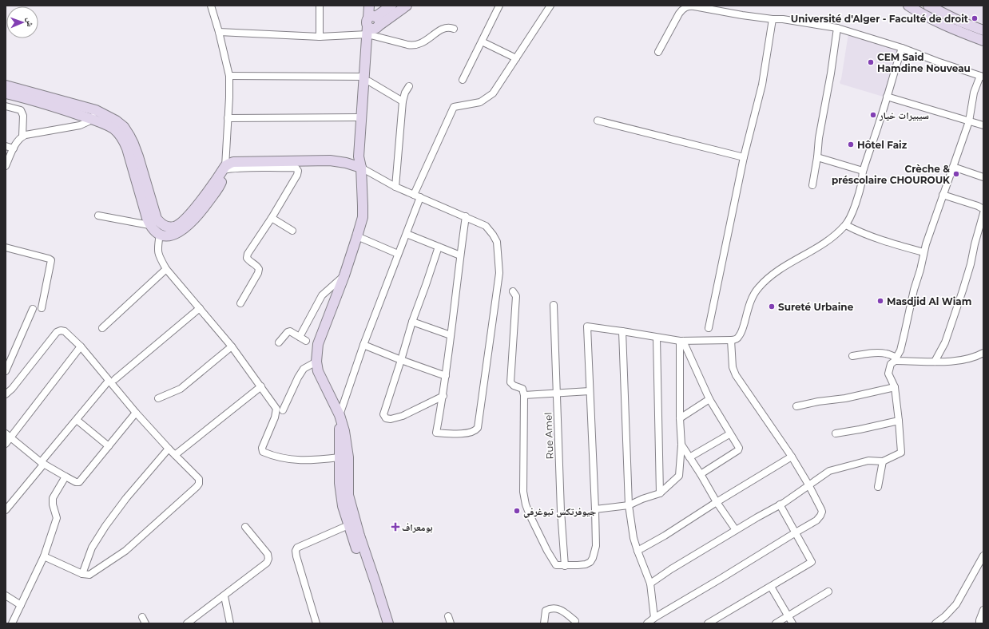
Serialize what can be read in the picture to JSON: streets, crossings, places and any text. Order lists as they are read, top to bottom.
{
  "streets": {
    "street": ["Rue Amel"]
  },
  "places": {
    "other": [
      "Université d'Alger - Faculté de droit",
      "CEM Said Hamdine Nouveau",
      "سيبيرات خيار",
      "Hôtel Faiz",
      "Crèche & préscolaire CHOUROUK",
      "Masdjid Al Wiam",
      "Sureté Urbaine",
      "جيوفرتكس تبوغرفي"
    ],
    "health": ["بومعراف"]
  },
  "north": "right"
}
